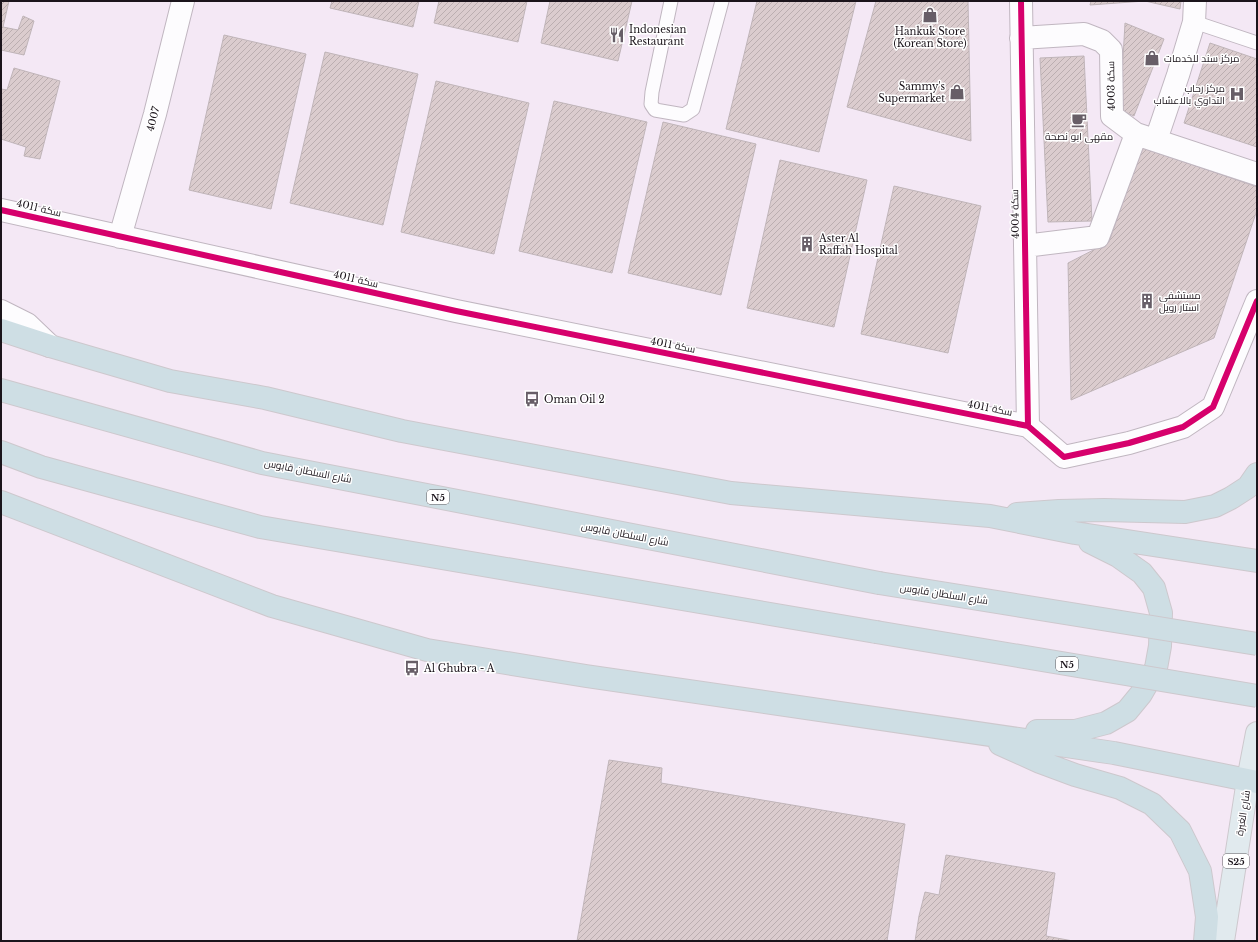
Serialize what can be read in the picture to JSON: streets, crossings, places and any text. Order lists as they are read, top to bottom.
{
  "streets": {
    "highway": ["شارع السلطان قابوس", "N5"],
    "main road": ["شارع الغبرة", "S25"],
    "street": [
      "سكة 4003",
      "4007",
      "سكة 4011",
      "سكة 4004"
    ]
  },
  "crossings": [
    ["سكة 4003", "سكة 4004"],
    ["4007", "سكة 4011"],
    ["سكة 4011", "سكة 4004"]
  ],
  "places": {
    "shop": ["Hankuk Store (Korean Store)", "مركز سند للخدمات", "Sammy's Supermarket"],
    "restaurant": ["Indonesian Restaurant"],
    "hospital": ["مركز رحاب التداوي بالاعشاب"],
    "cafe": ["مقهى ابو نصحة"],
    "building": ["Aster Al Raffah Hospital", "مستشفى استار رويل"],
    "bus stop": ["Oman Oil 2", "Al Ghubra - A"]
  }
}
